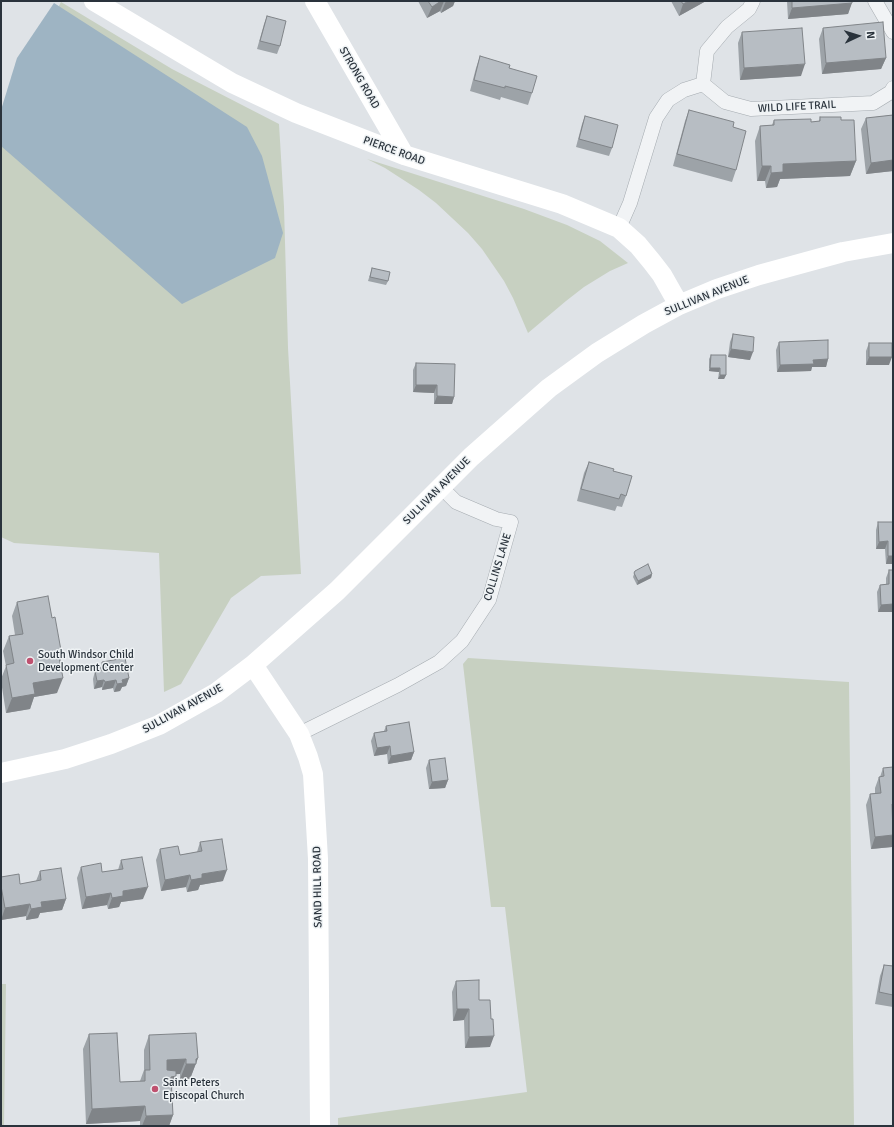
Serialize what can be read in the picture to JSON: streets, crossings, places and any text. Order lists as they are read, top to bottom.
{
  "streets": {
    "street": [
      "STRONG ROAD",
      "WILD LIFE TRAIL",
      "PIERCE ROAD",
      "SULLIVAN AVENUE",
      "COLLINS LANE",
      "SAND HILL ROAD"
    ]
  },
  "crossings": [
    ["STRONG ROAD", "PIERCE ROAD"],
    ["PIERCE ROAD", "SULLIVAN AVENUE"],
    ["SULLIVAN AVENUE", "COLLINS LANE"],
    ["SULLIVAN AVENUE", "SAND HILL ROAD"],
    ["COLLINS LANE", "SAND HILL ROAD"]
  ],
  "places": ["South Windsor Child Development Center", "Saint Peters Episcopal Church"],
  "north": "right"
}
